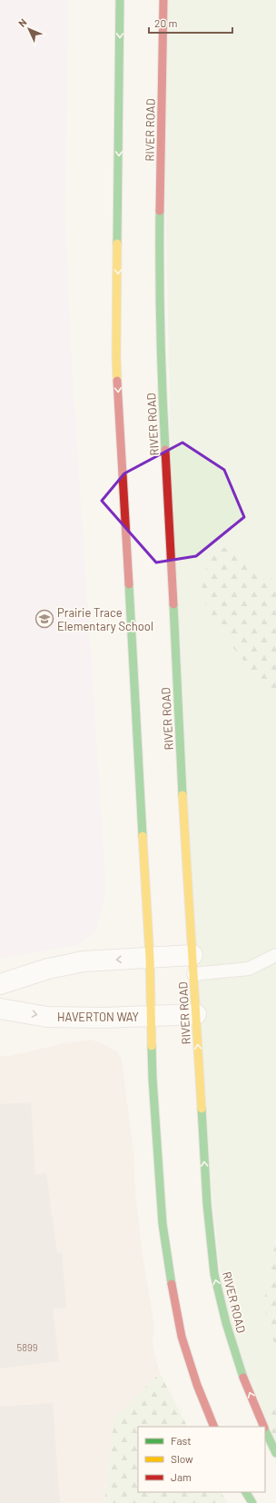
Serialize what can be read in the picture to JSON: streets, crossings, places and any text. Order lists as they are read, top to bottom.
{
  "streets": {
    "main road": ["RIVER ROAD"],
    "street": ["HAVERTON WAY"]
  },
  "crossings": [
    ["RIVER ROAD", "HAVERTON WAY"]
  ],
  "places": {
    "school or university": ["Prairie Trace Elementary School"]
  },
  "house_numbers": ["5899"],
  "legend": ["Fast", "Slow", "Jam"],
  "scale_bar": "20 m",
  "north": "top left"
}
